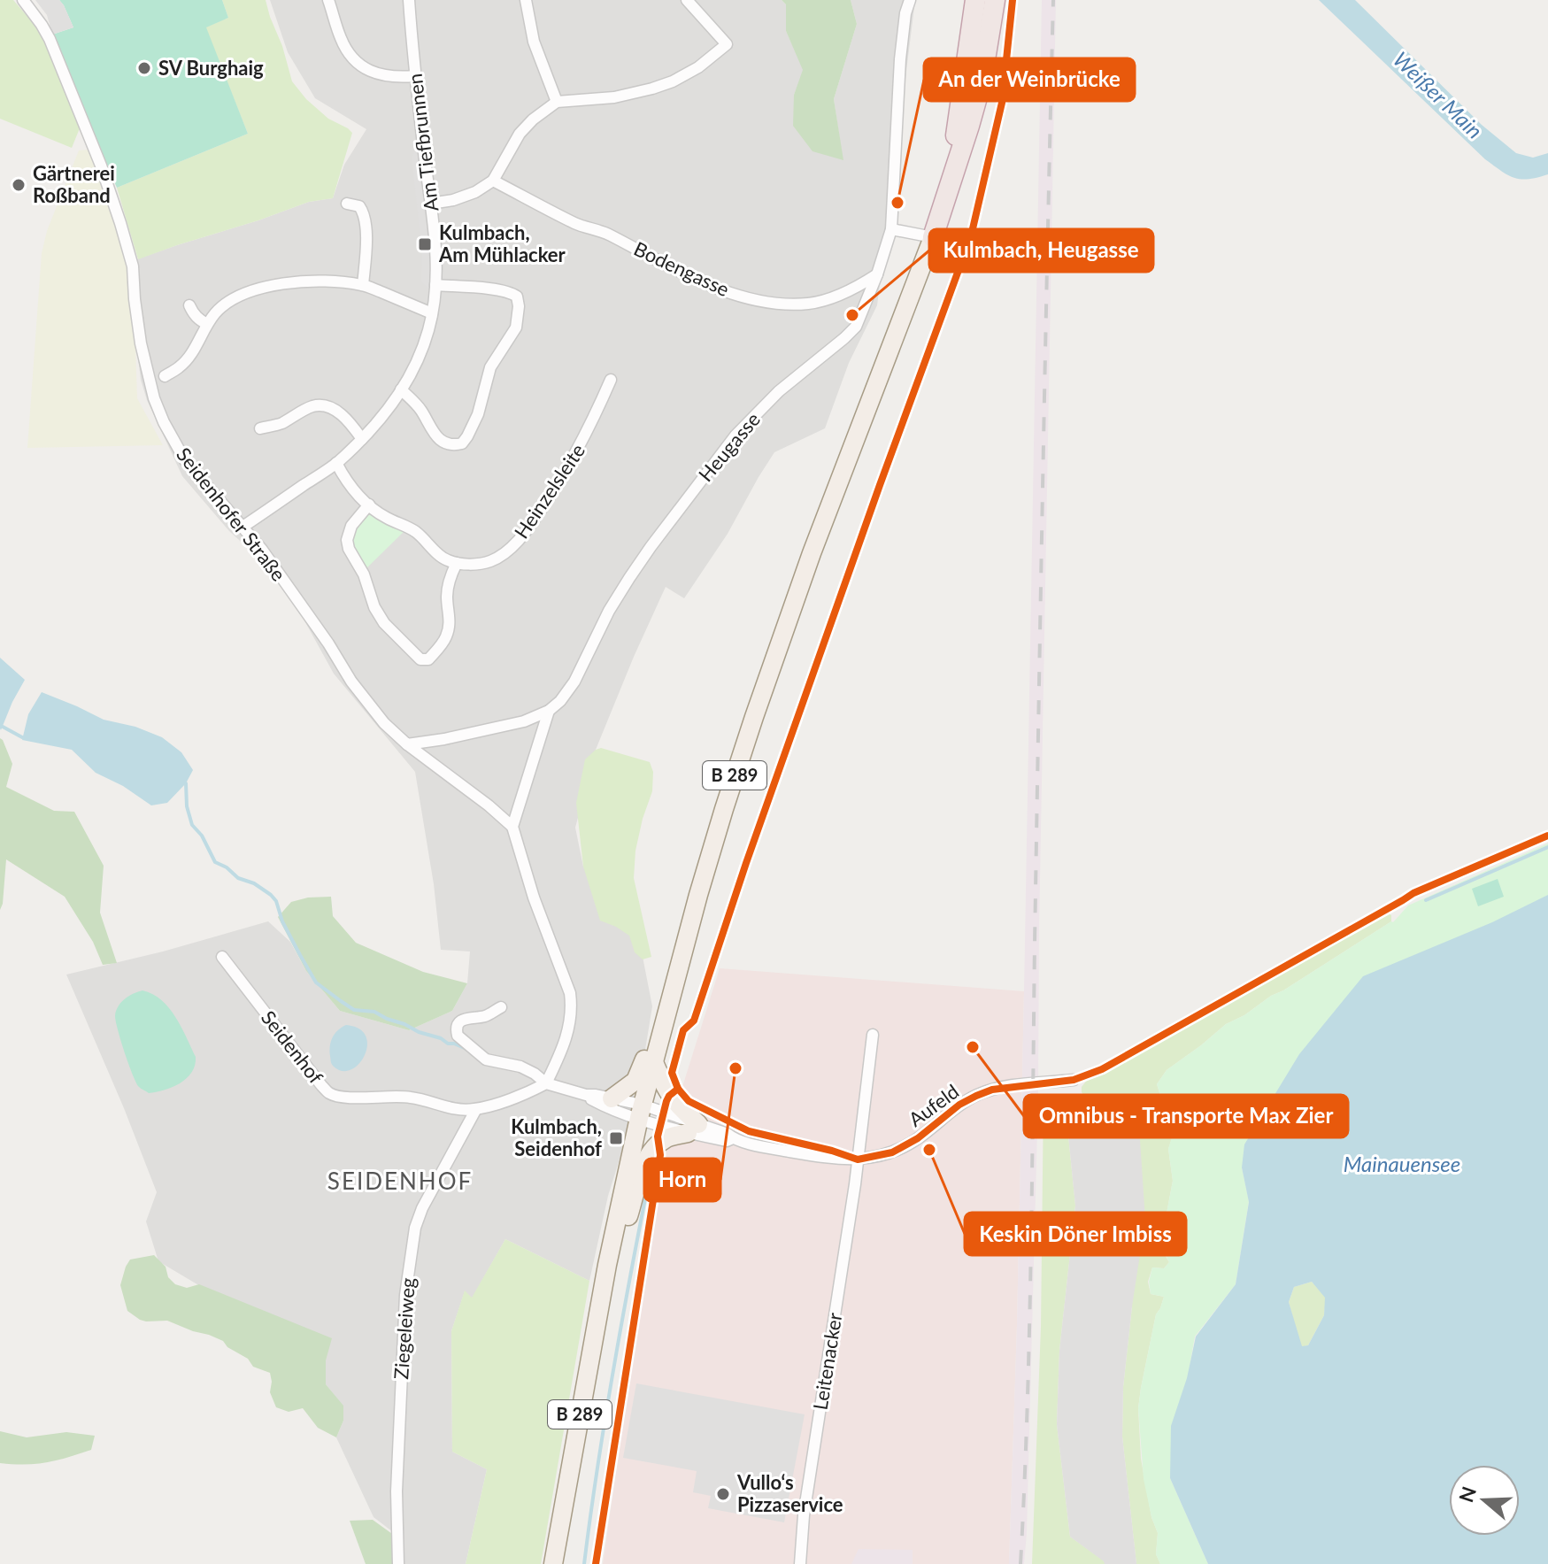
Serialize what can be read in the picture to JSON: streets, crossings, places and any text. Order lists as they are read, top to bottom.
{
  "streets": {
    "highway": ["B 289"],
    "street": [
      "Am Tiefbrunnen",
      "Bodengasse",
      "Heugasse",
      "Heinzelsleite",
      "Seidenhofer Straße",
      "Seidenhof",
      "Aufeld",
      "Ziegeleiweg",
      "Leitenacker"
    ]
  },
  "crossings": [
    ["Am Tiefbrunnen", "Seidenhofer Straße"],
    ["Bodengasse", "Heugasse"],
    ["B 289", "Aufeld"],
    ["Seidenhof", "Ziegeleiweg"],
    ["Aufeld", "Leitenacker"]
  ],
  "districts": ["SEIDENHOF"],
  "water": ["Weißer Main", "Mainauensee"],
  "places": {
    "other": [
      "SV Burghaig",
      "Gärtnerei Roßband",
      "An der Weinbrücke",
      "Kulmbach, Heugasse",
      "Omnibus - Transporte Max Zier",
      "Horn",
      "Keskin Döner Imbiss",
      "Vullo‘s Pizzaservice"
    ],
    "transit": ["Kulmbach, Am Mühlacker", "Kulmbach, Seidenhof"]
  },
  "north": "left"
}
